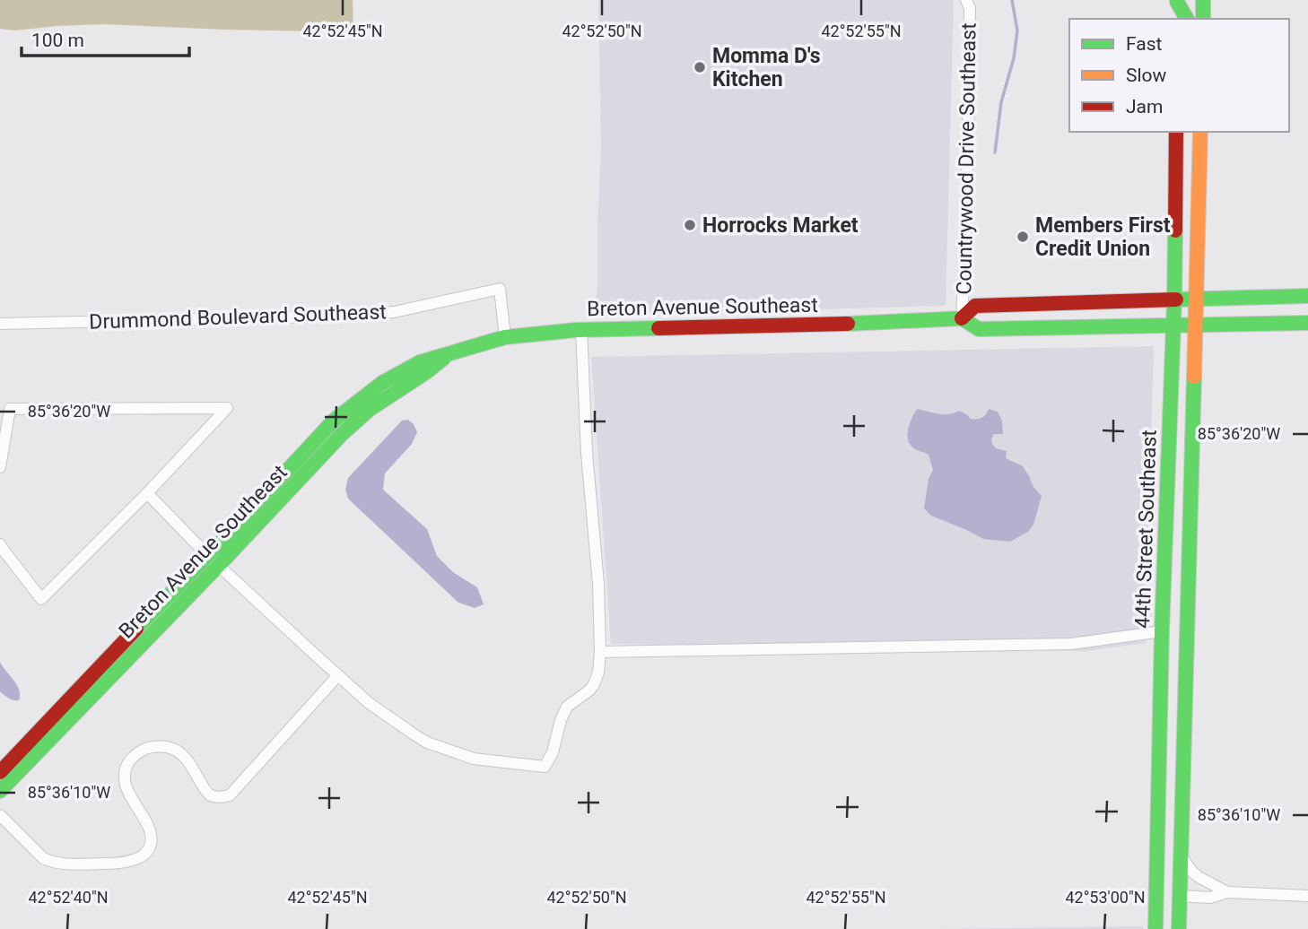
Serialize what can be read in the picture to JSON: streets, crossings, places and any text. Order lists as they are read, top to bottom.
{
  "streets": {
    "main road": ["Breton Avenue Southeast", "44th Street Southeast"],
    "street": ["Countrywood Drive Southeast", "Drummond Boulevard Southeast"]
  },
  "crossings": [
    ["Countrywood Drive Southeast", "Breton Avenue Southeast"],
    ["Breton Avenue Southeast", "Drummond Boulevard Southeast"],
    ["Breton Avenue Southeast", "44th Street Southeast"]
  ],
  "places": ["Momma D's Kitchen", "Horrocks Market", "Members First Credit Union"],
  "legend": ["Fast", "Slow", "Jam"],
  "scale_bar": "100 m",
  "coordinates": [
    "42°52'45\"N",
    "42°52'50\"N",
    "42°52'55\"N",
    "85°36'20\"W",
    "85°36'10\"W",
    "42°52'40\"N",
    "42°53'00\"N"
  ]
}
